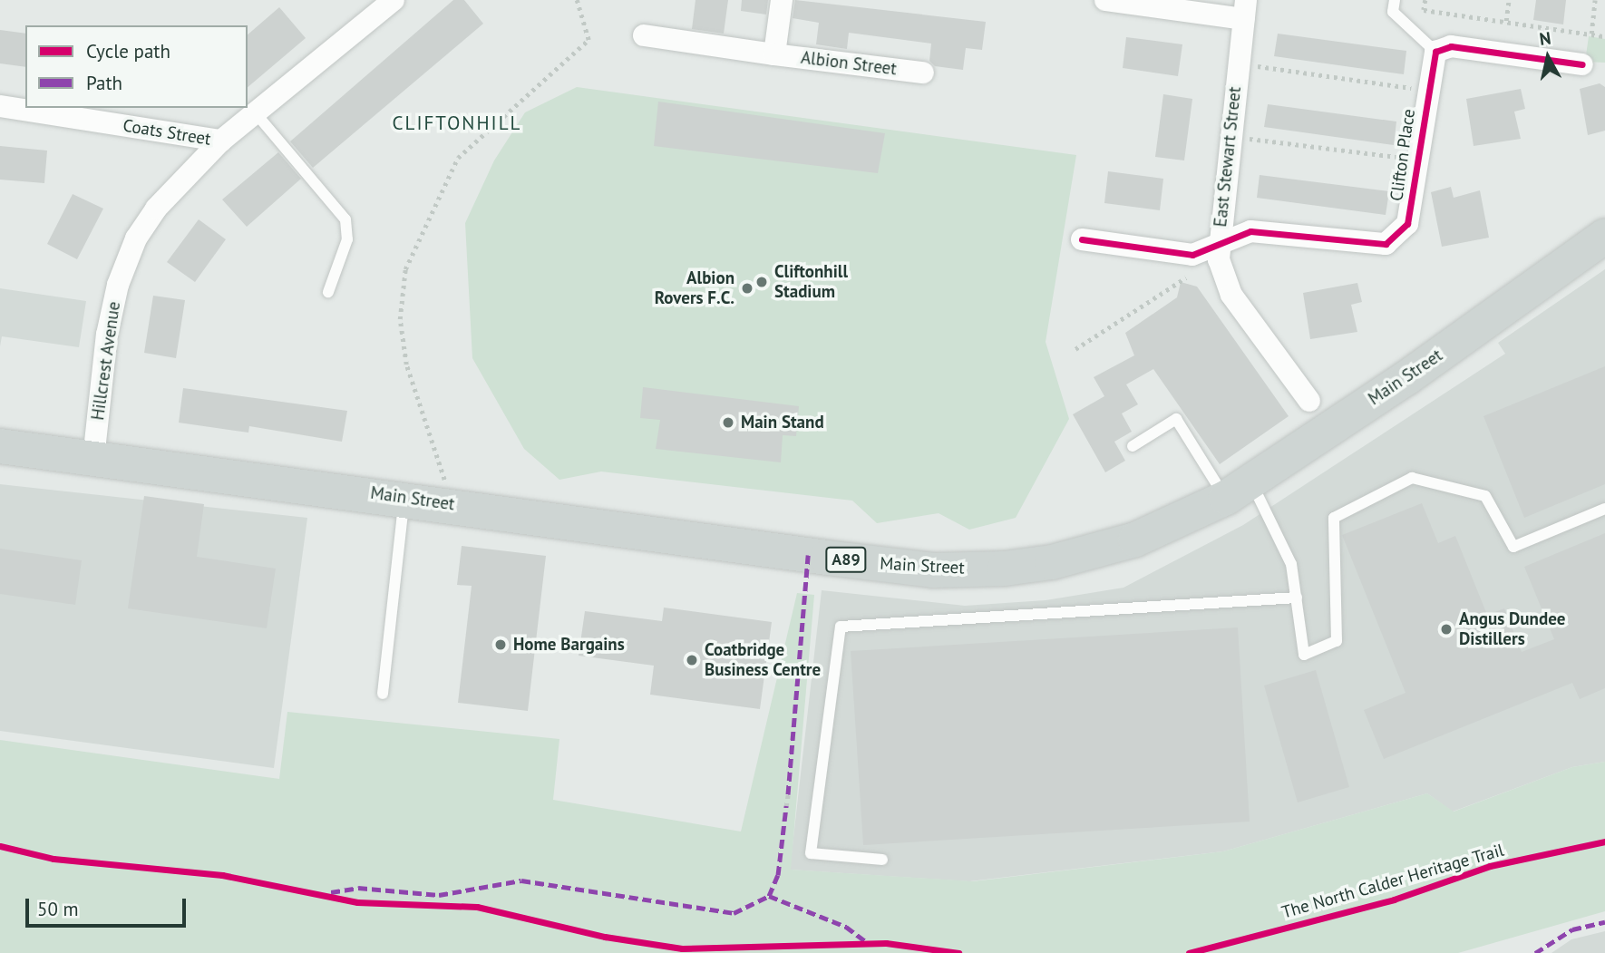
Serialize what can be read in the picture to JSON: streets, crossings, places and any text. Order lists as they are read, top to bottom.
{
  "streets": {
    "main road": ["Main Street", "A89"],
    "street": [
      "Albion Street",
      "Coats Street",
      "Clifton Place",
      "East Stewart Street",
      "Hillcrest Avenue"
    ],
    "cycle path": ["The North Calder Heritage Trail"]
  },
  "crossings": [
    ["Coats Street", "Hillcrest Avenue"],
    ["Clifton Place", "East Stewart Street"],
    ["Hillcrest Avenue", "Main Street"]
  ],
  "districts": ["CLIFTONHILL"],
  "places": [
    "Cliftonhill Stadium",
    "Albion Rovers F.C.",
    "Main Stand",
    "Angus Dundee Distillers",
    "Home Bargains",
    "Coatbridge Business Centre"
  ],
  "legend": ["Cycle path", "Path"],
  "scale_bar": "50 m",
  "north": "top"
}
